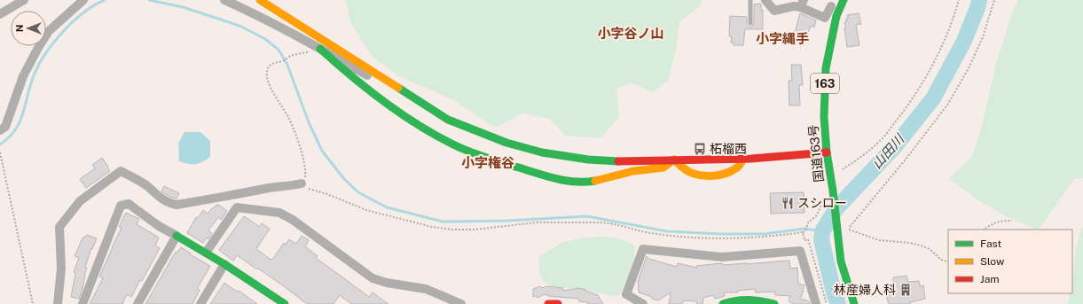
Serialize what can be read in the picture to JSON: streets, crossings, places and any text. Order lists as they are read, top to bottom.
{
  "streets": {
    "main road": ["163", "国道163号"]
  },
  "districts": ["小字谷ノ山", "小字縄手", "小字権谷"],
  "water": ["山田川"],
  "places": {
    "bus stop": ["柘榴西"],
    "restaurant": ["スシロー"],
    "building": ["林産婦人科"]
  },
  "legend": ["Fast", "Slow", "Jam"],
  "north": "left"
}
